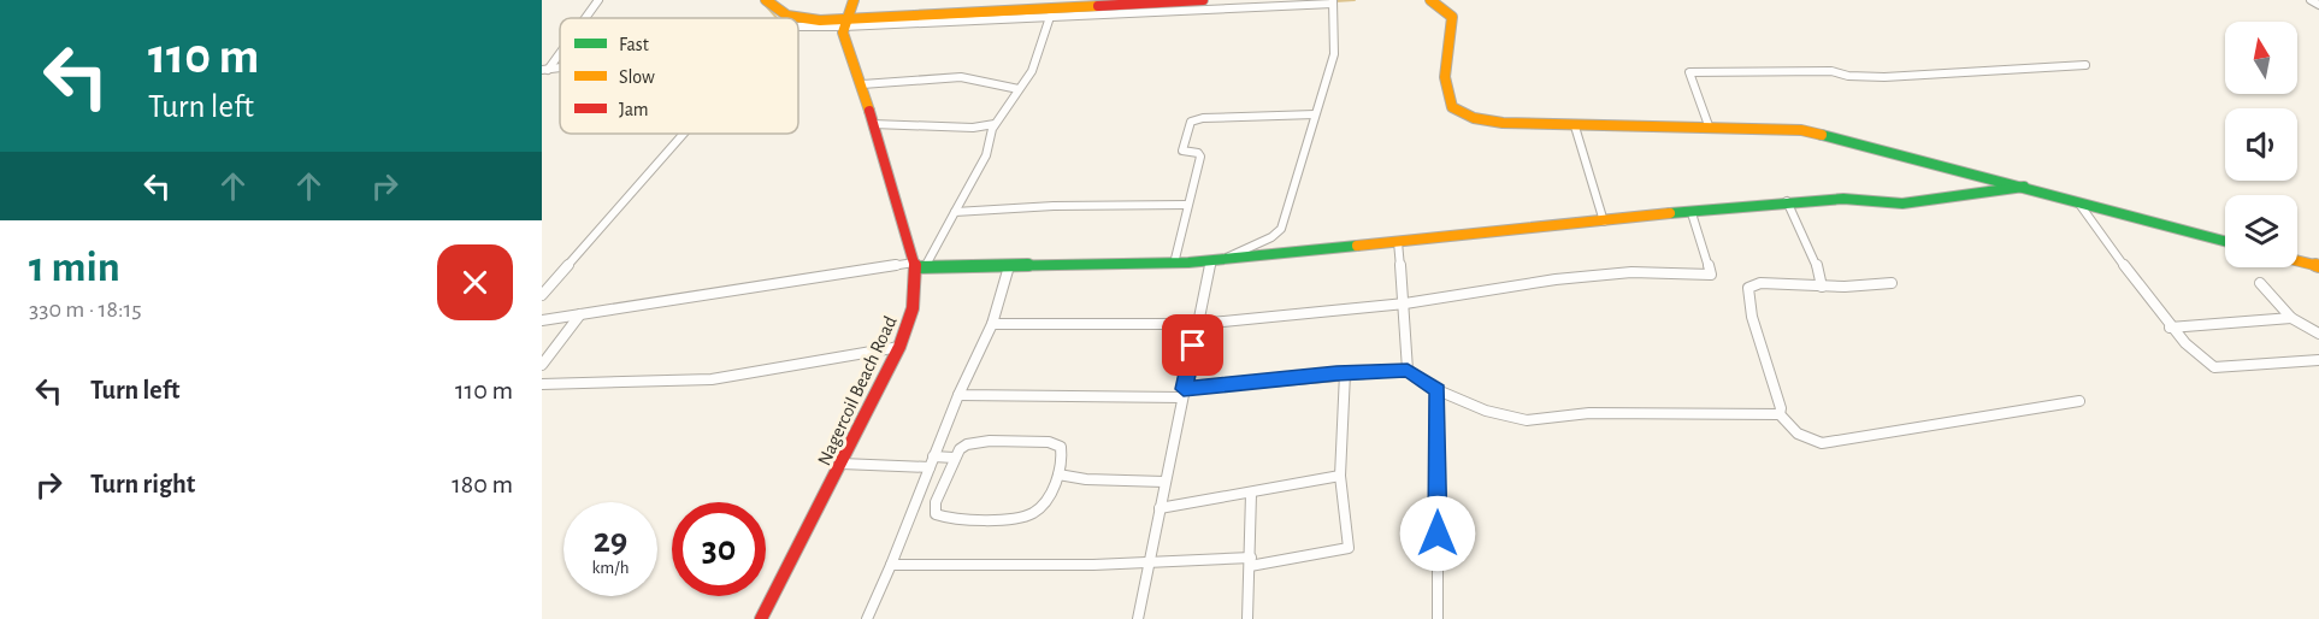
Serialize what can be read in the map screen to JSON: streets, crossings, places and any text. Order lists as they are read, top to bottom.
{
  "streets": {
    "street": ["Nagercoil Beach Road"]
  },
  "legend": ["Fast", "Slow", "Jam"],
  "north": "top",
  "page": {
    "turn": ["110 m", "Turn left"],
    "heading": ["1 min", "330 m · 18:15"],
    "list": [
      {
        "name": "Turn left",
        "value": "110 m"
      },
      {
        "name": "Turn right",
        "value": "180 m"
      }
    ],
    "speed": "29 km/h",
    "limit": "30"
  }
}
